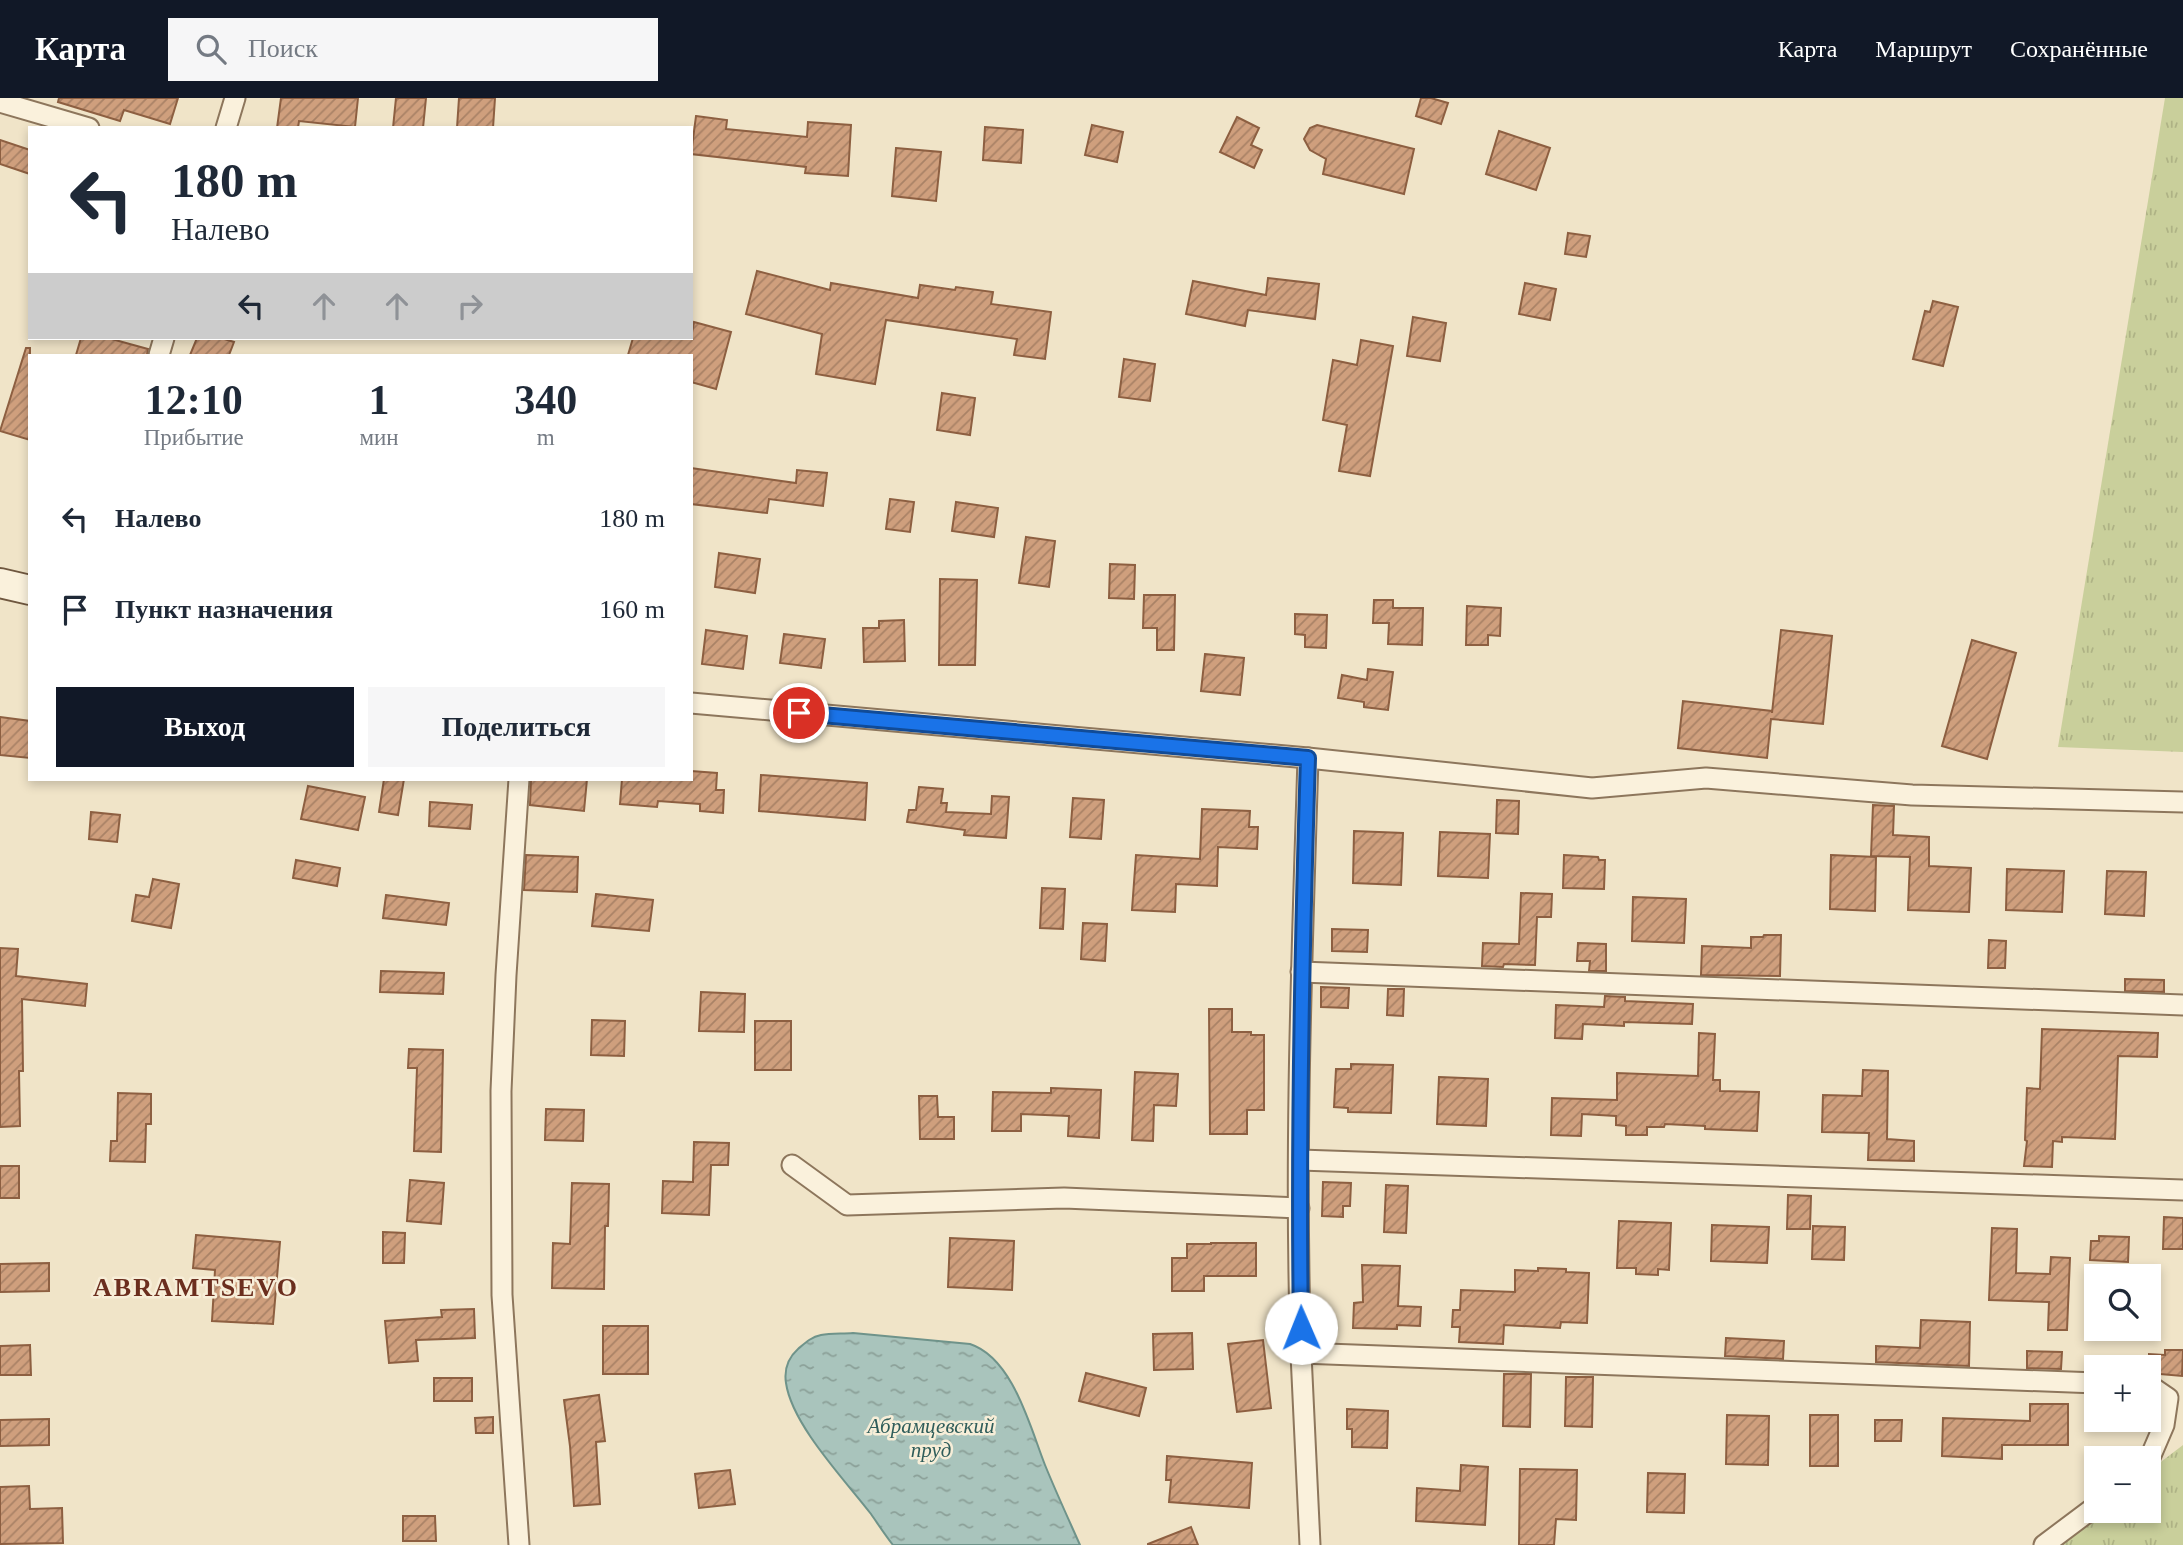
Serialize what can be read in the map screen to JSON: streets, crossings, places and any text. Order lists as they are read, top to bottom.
{
  "districts": ["ABRAMTSEVO"],
  "water": ["Абрамцевский пруд"],
  "page": {
    "header": "Карта",
    "search": "Поиск",
    "nav": ["Карта", "Маршрут", "Сохранённые"],
    "turn": ["180 m", "Налево"],
    "eta": [
      "12:10",
      "Прибытие",
      "1",
      "мин",
      "340",
      "m"
    ],
    "list": [
      {
        "name": "Налево",
        "value": "180 m"
      },
      {
        "name": "Пункт назначения",
        "value": "160 m"
      }
    ],
    "buttons": ["Выход", "Поделиться"],
    "map_buttons": ["+", "−"]
  }
}
